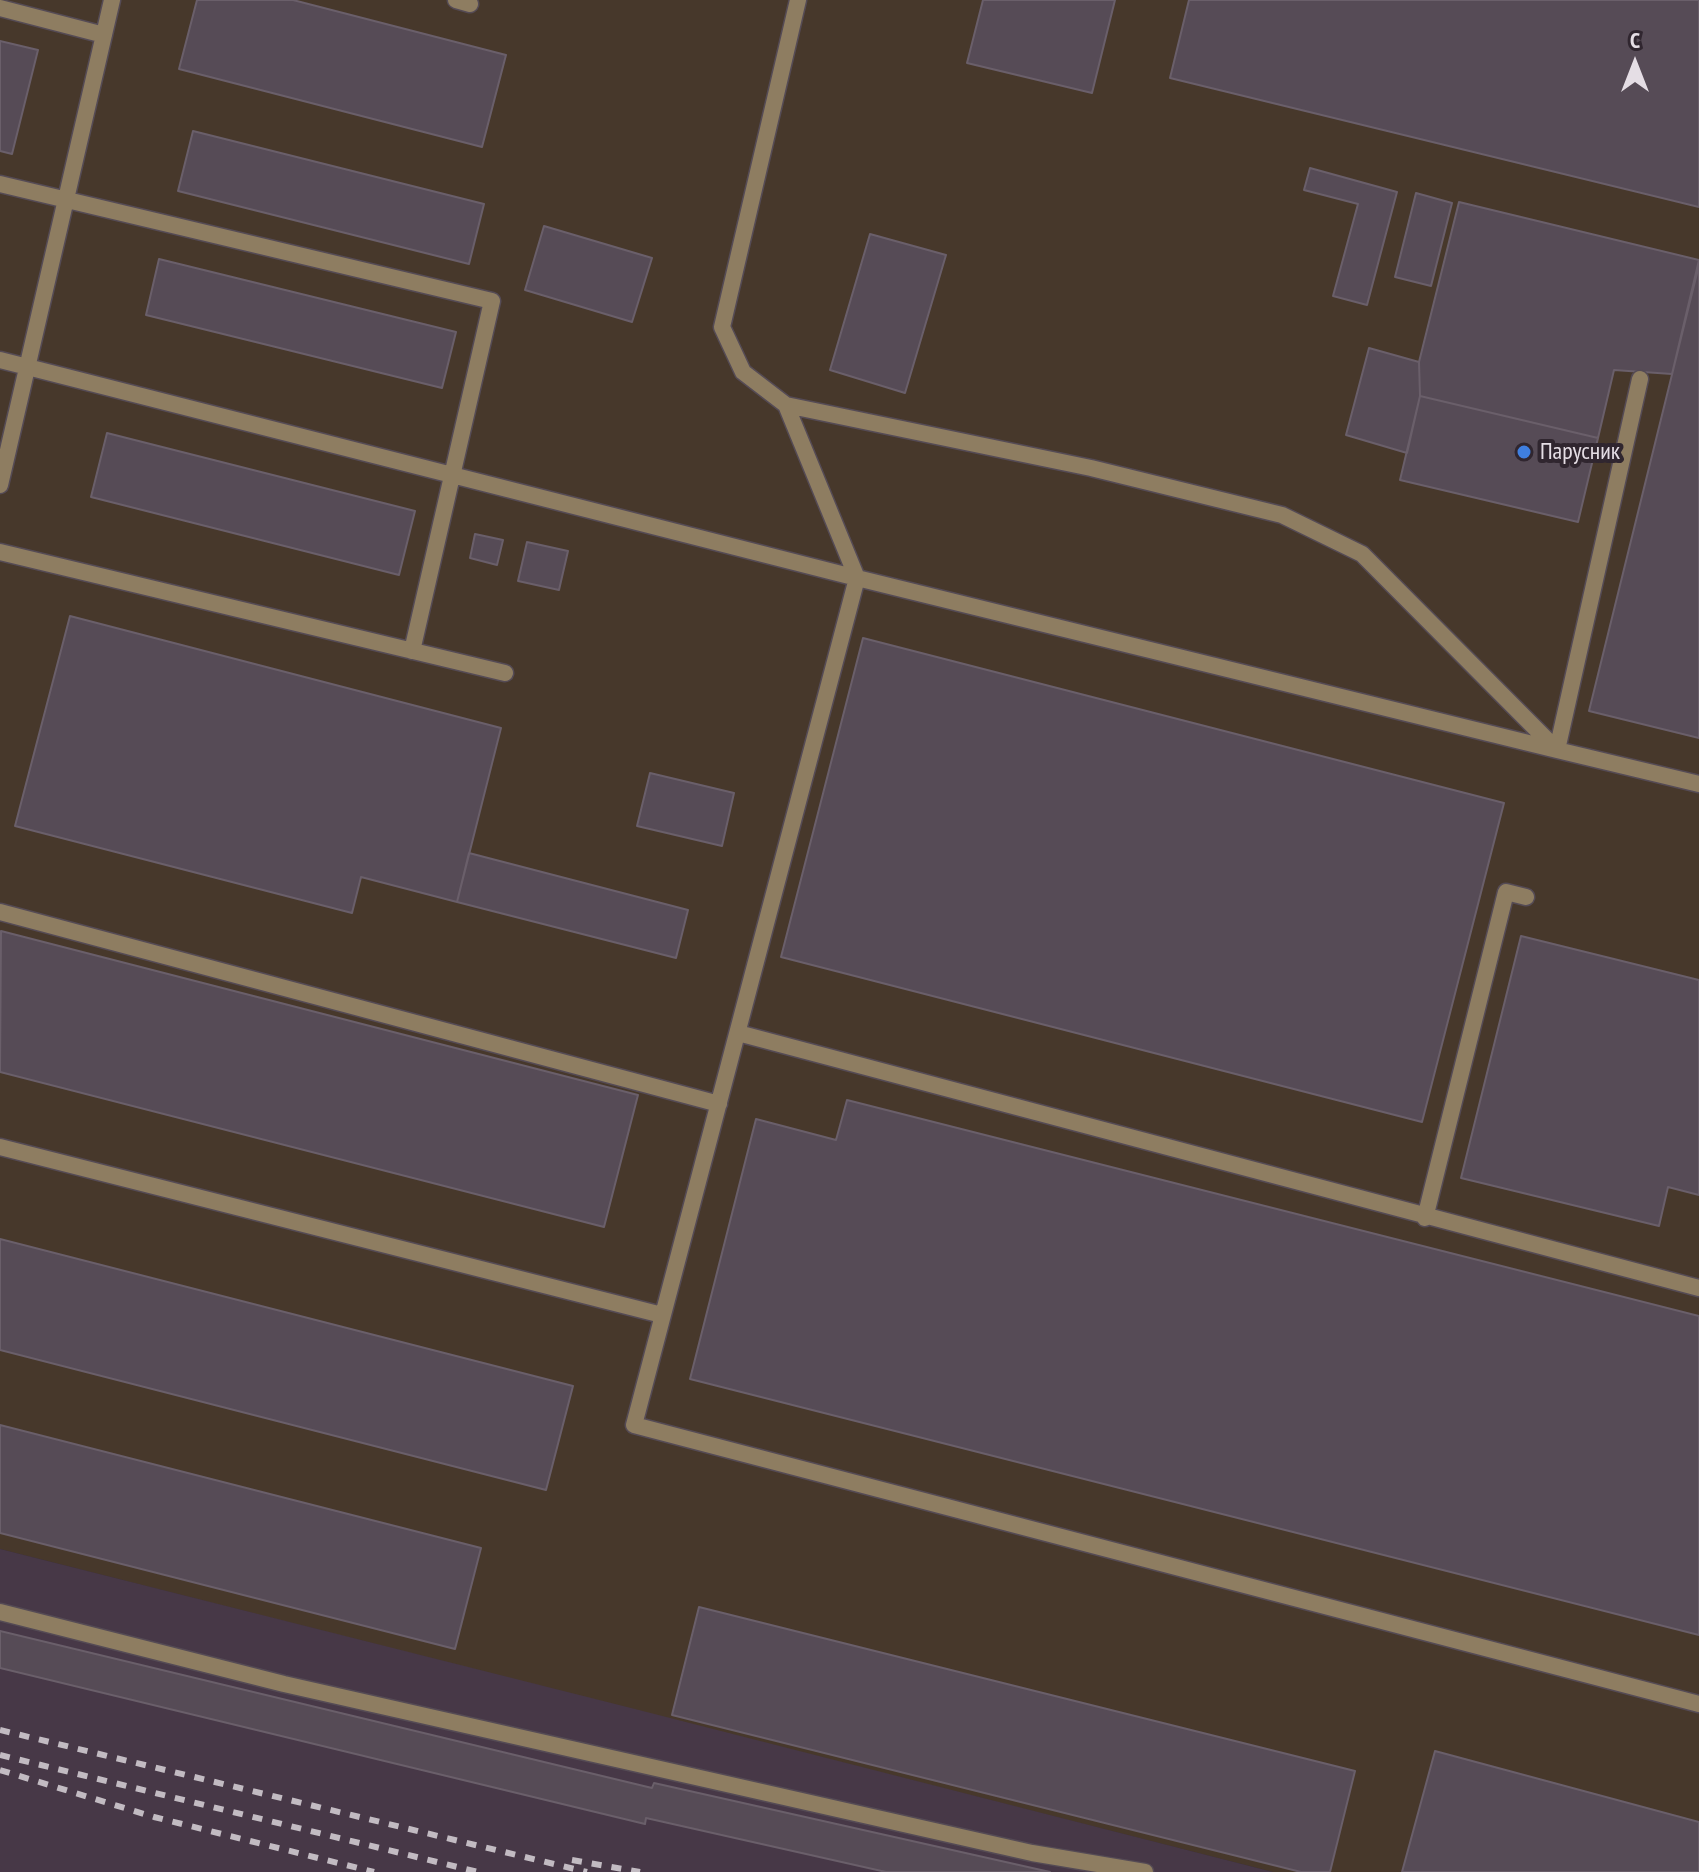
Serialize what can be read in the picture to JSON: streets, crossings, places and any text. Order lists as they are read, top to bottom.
{
  "places": ["Парусник"],
  "north": "top"
}
